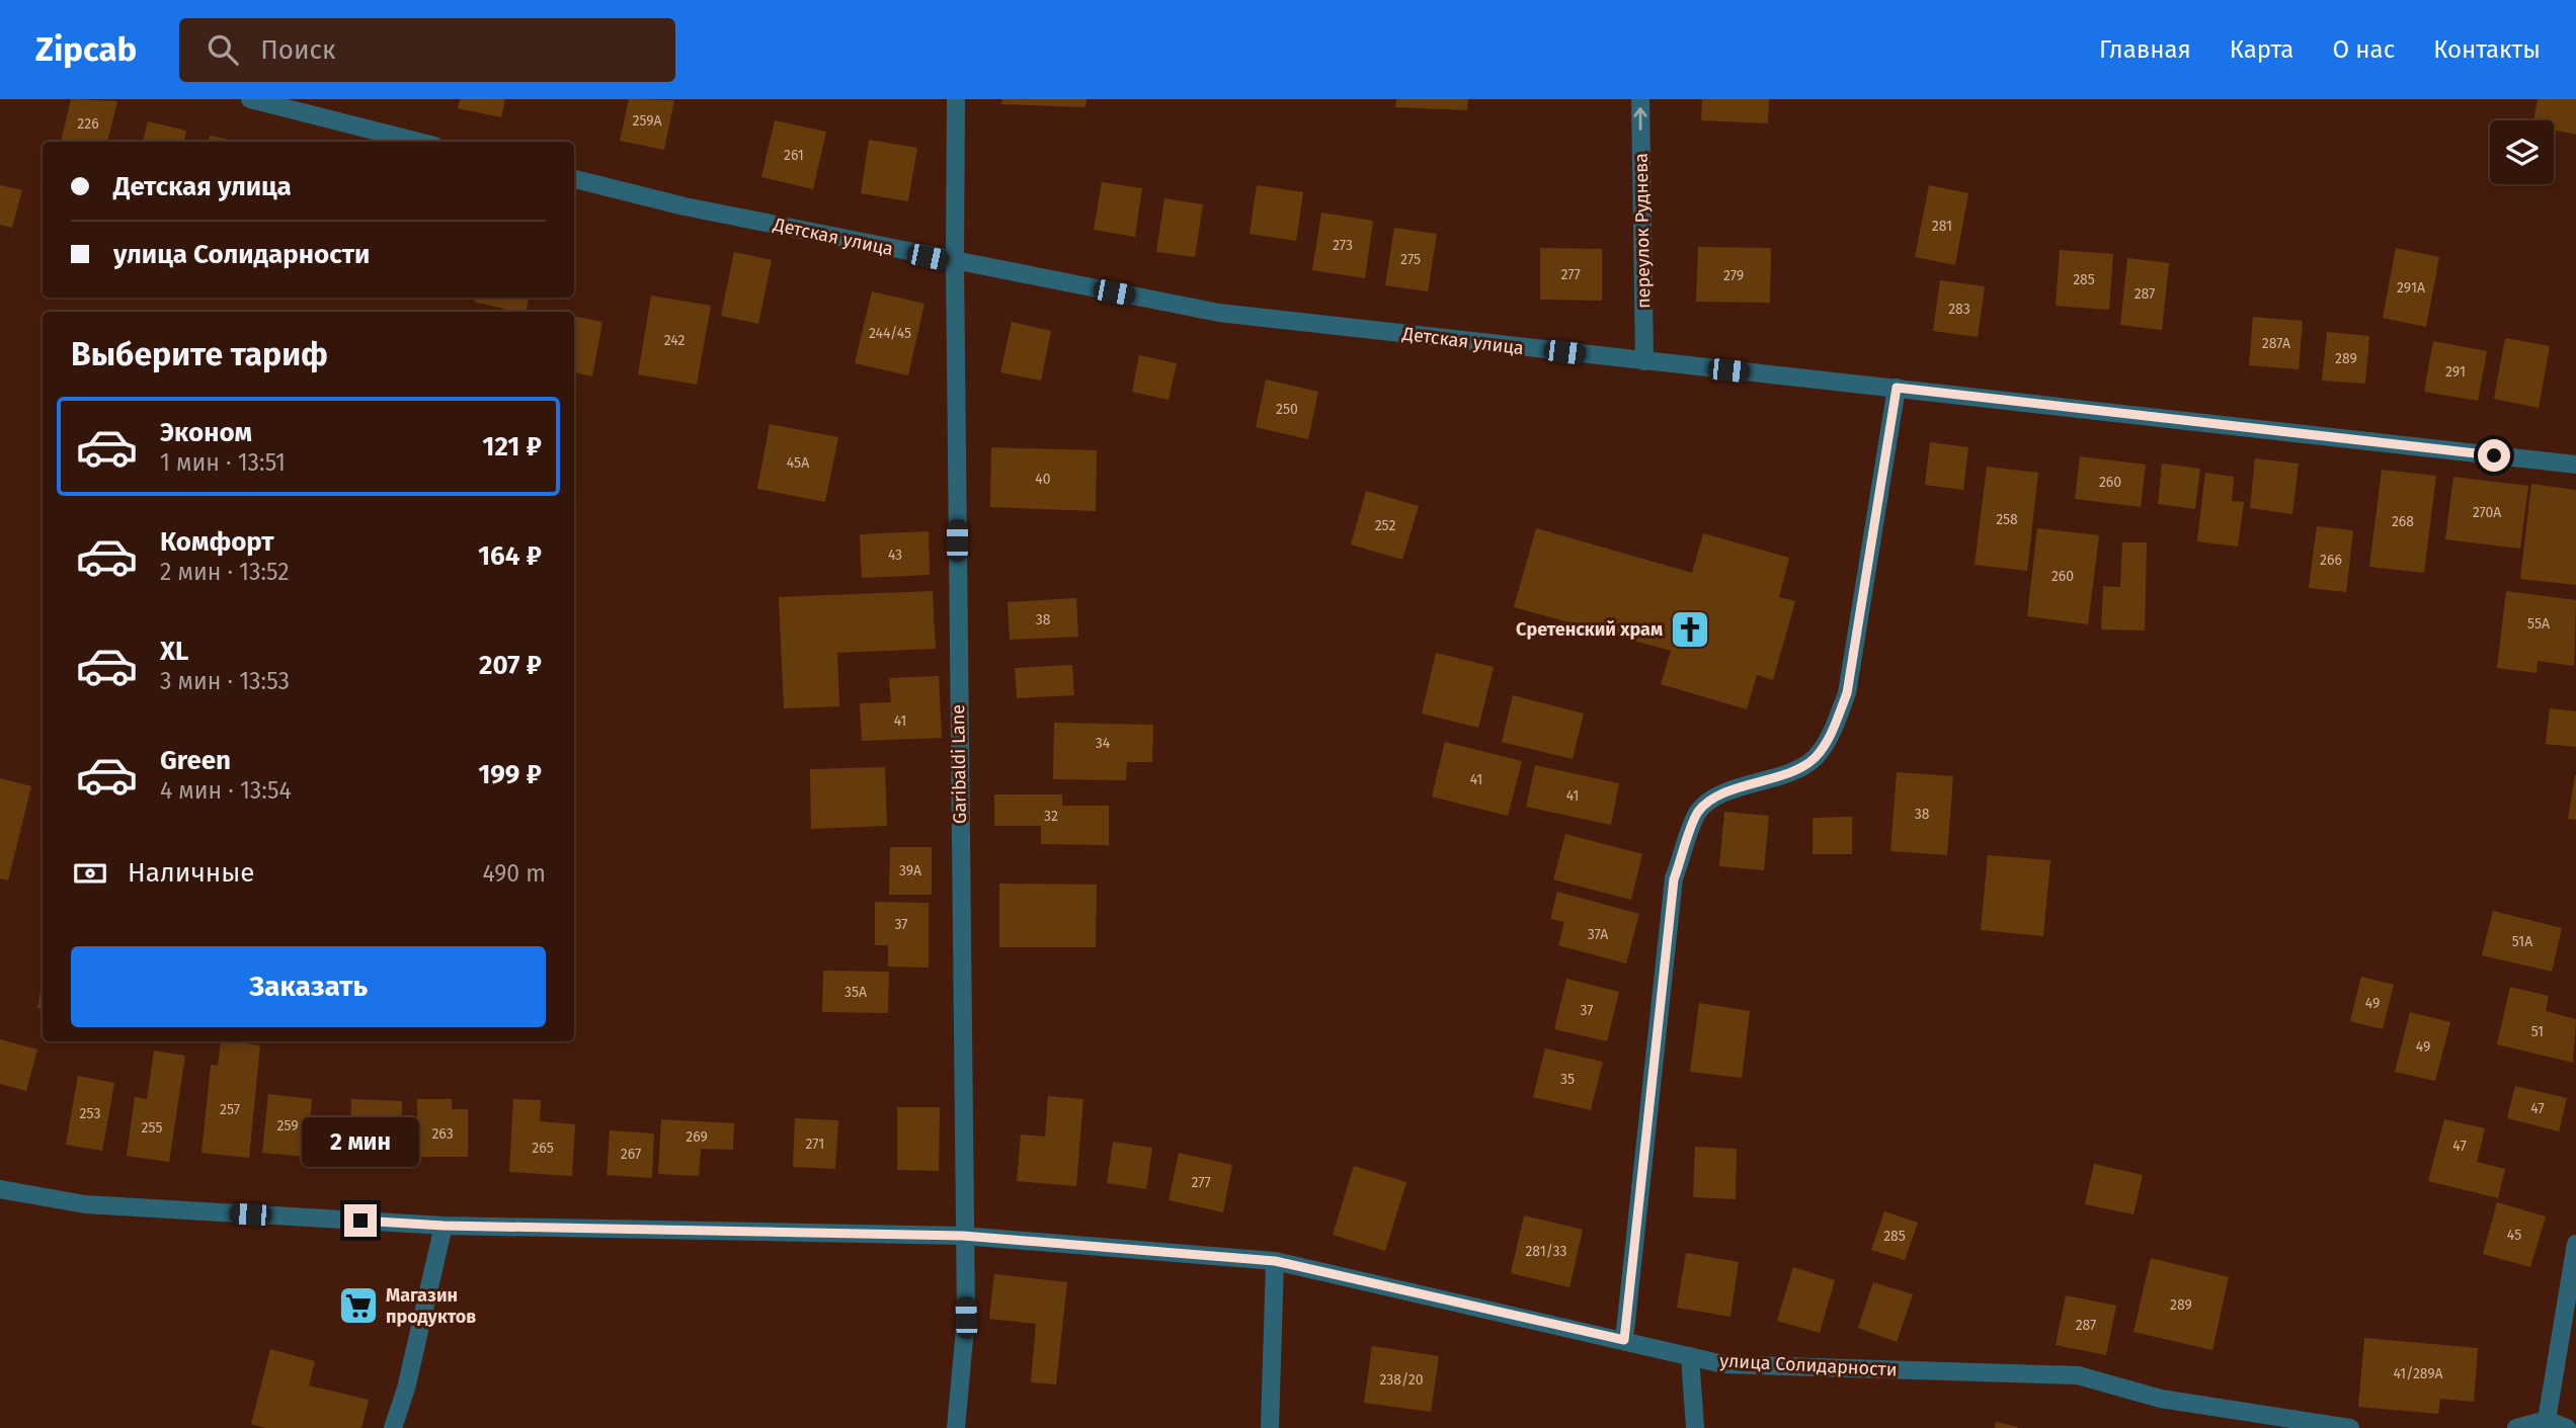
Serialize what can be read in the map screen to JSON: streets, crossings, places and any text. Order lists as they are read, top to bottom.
{
  "streets": {
    "street": [
      "переулок Руднева",
      "Детская улица",
      "Garibaldi Lane",
      "улица Солидарности"
    ]
  },
  "crossings": [
    ["переулок Руднева", "Детская улица"],
    ["Детская улица", "Garibaldi Lane"],
    ["Garibaldi Lane", "улица Солидарности"]
  ],
  "one_way": ["переулок Руднева"],
  "places": {
    "church": ["Сретенский храм"],
    "supermarket": ["Магазин продуктов"]
  },
  "house_numbers": [
    "259А",
    "226",
    "261",
    "281",
    "273",
    "275",
    "277",
    "279",
    "285",
    "291А",
    "287",
    "283",
    "244/45",
    "242",
    "287А",
    "289",
    "291",
    "250",
    "45А",
    "40",
    "260",
    "270А",
    "258",
    "268",
    "252",
    "43",
    "266",
    "260",
    "38",
    "55А",
    "41",
    "34",
    "41",
    "41",
    "38",
    "32",
    "39А",
    "37",
    "37А",
    "51А",
    "35А",
    "49",
    "37",
    "51",
    "49",
    "35",
    "47",
    "257",
    "253",
    "259",
    "255",
    "263",
    "269",
    "271",
    "47",
    "265",
    "267",
    "277",
    "45",
    "285",
    "281/33",
    "289",
    "287",
    "41/289А",
    "238/20"
  ],
  "page": {
    "header": "Zipcab",
    "search": "Поиск",
    "nav": [
      "Главная",
      "Карта",
      "О нас",
      "Контакты"
    ],
    "banner": ["Детская улица", "улица Солидарности"],
    "heading": "Выберите тариф",
    "list": [
      {
        "name": "Эконом",
        "note": "1 мин · 13:51",
        "value": "121 ₽"
      },
      {
        "name": "Комфорт",
        "note": "2 мин · 13:52",
        "value": "164 ₽"
      },
      {
        "name": "XL",
        "note": "3 мин · 13:53",
        "value": "207 ₽"
      },
      {
        "name": "Green",
        "note": "4 мин · 13:54",
        "value": "199 ₽"
      }
    ],
    "pay": ["Наличные", "490 m"],
    "buttons": "Заказать",
    "bubble": "2 мин"
  }
}
